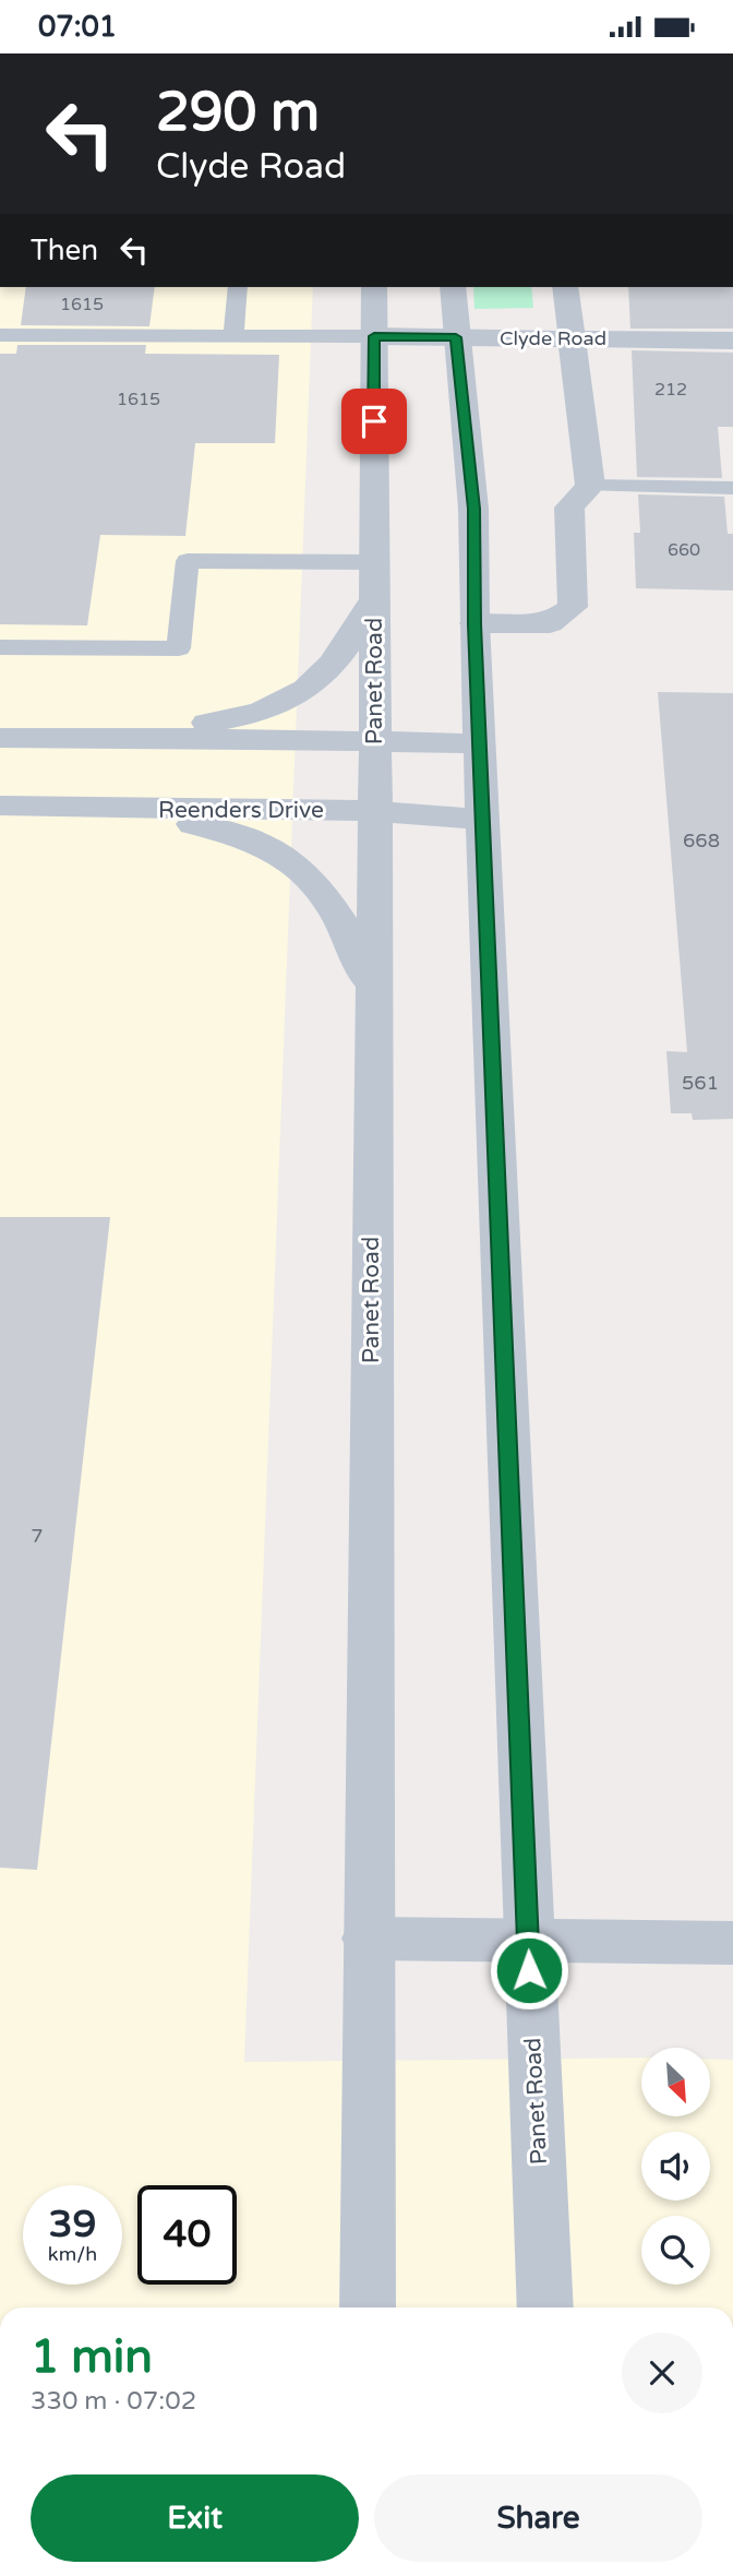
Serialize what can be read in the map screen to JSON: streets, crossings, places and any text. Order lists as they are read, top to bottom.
{
  "streets": {
    "street": ["Clyde Road", "Panet Road", "Reenders Drive"]
  },
  "crossings": [
    ["Clyde Road", "Panet Road"],
    ["Panet Road", "Reenders Drive"]
  ],
  "house_numbers": [
    "1615",
    "212",
    "1615",
    "660",
    "668",
    "561",
    "7"
  ],
  "north": "bottom right",
  "page": {
    "status": "07:01",
    "turn": ["290 m", "Clyde Road"],
    "then": "Then",
    "speed": "39 km/h",
    "limit": "40",
    "heading": ["1 min", "330 m · 07:02"],
    "buttons": ["Exit", "Share"]
  }
}
